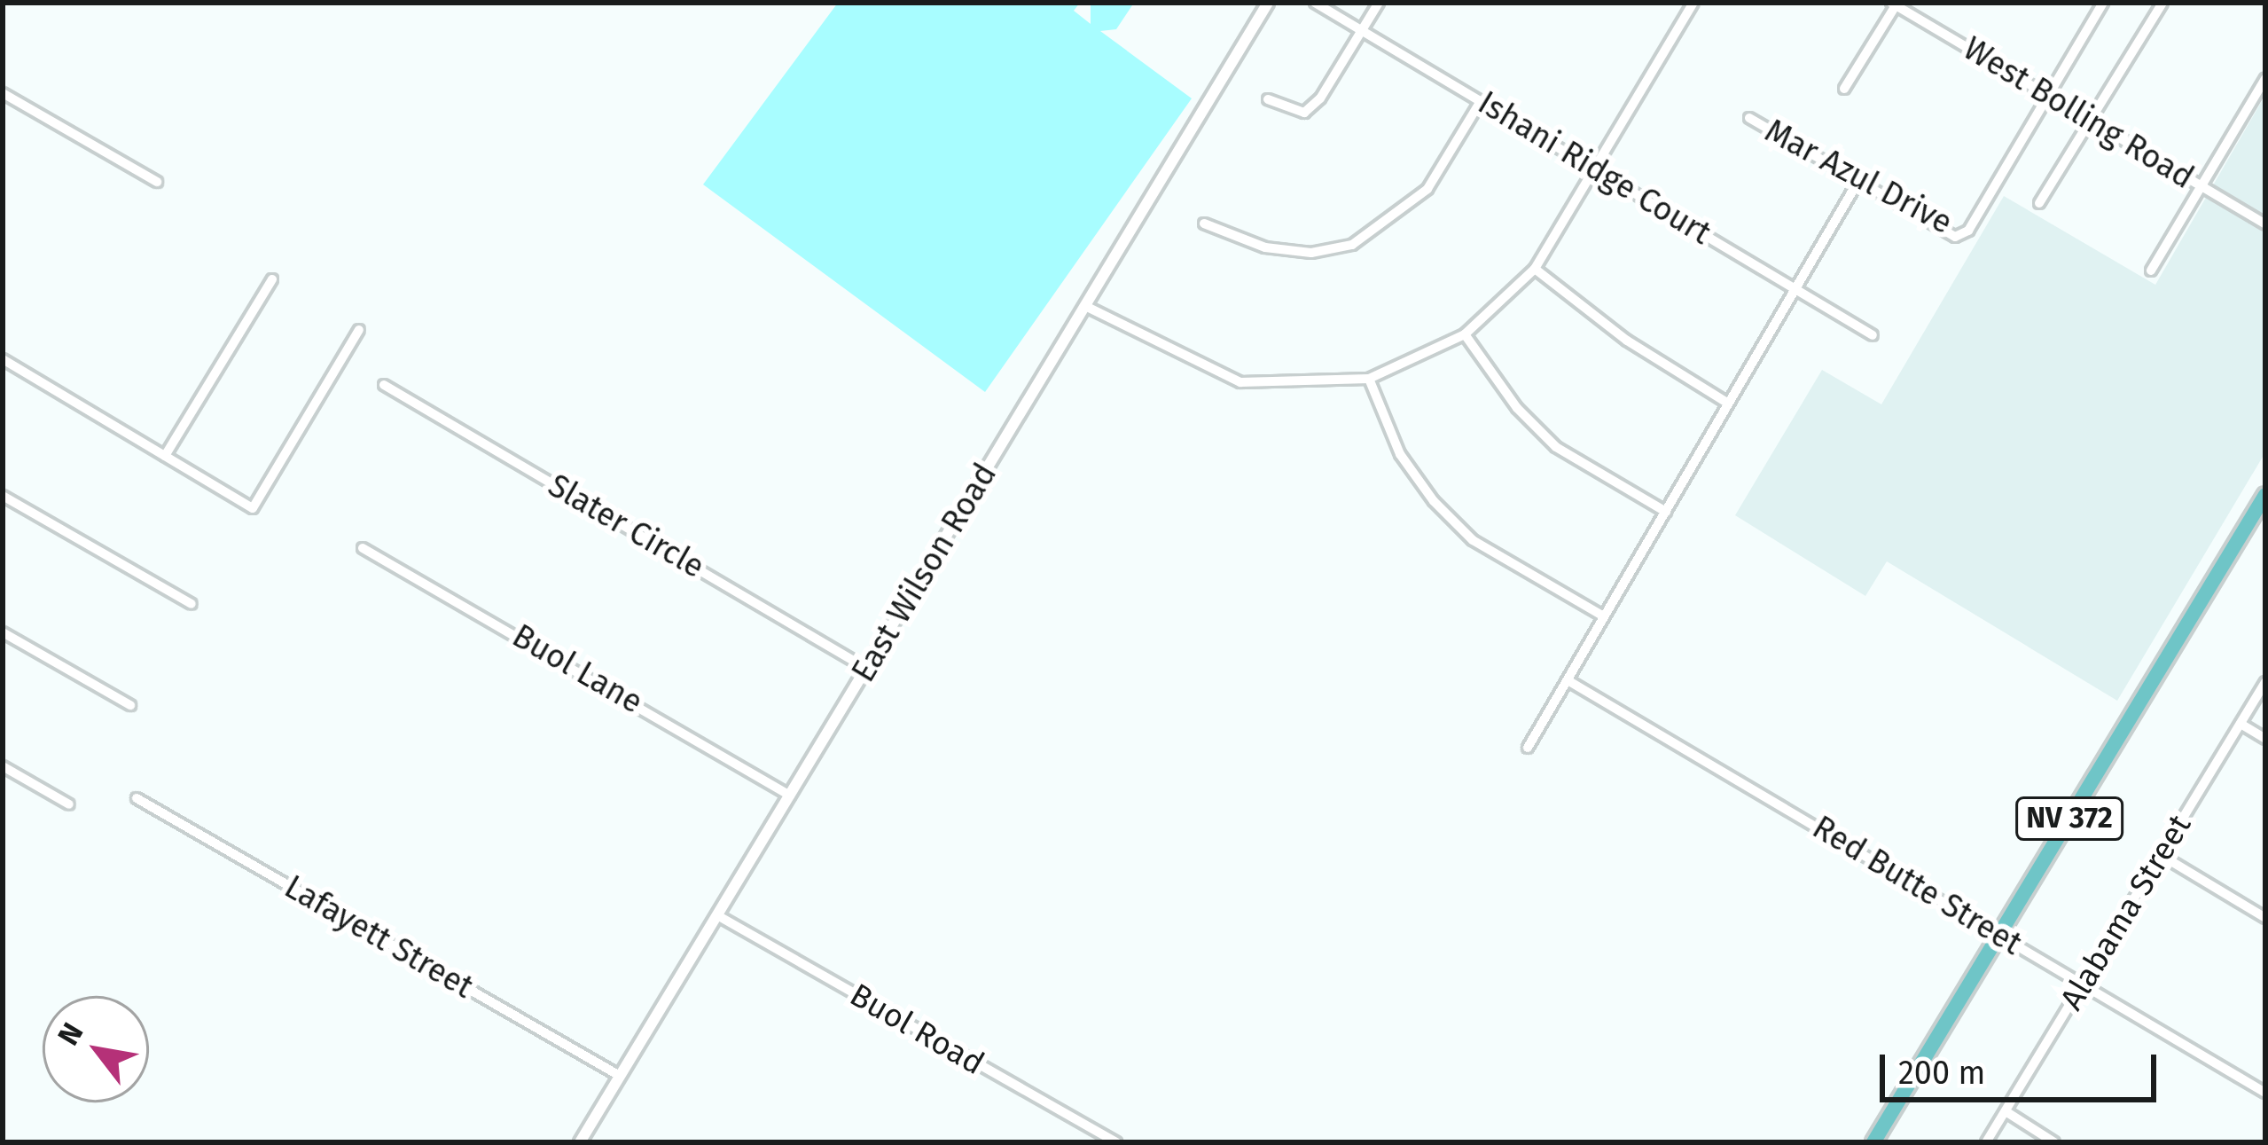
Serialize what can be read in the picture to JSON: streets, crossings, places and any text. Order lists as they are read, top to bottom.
{
  "streets": {
    "main road": ["NV 372"],
    "street": [
      "West Bolling Road",
      "Ishani Ridge Court",
      "Mar Azul Drive",
      "Slater Circle",
      "East Wilson Road",
      "Buol Lane",
      "Red Butte Street",
      "Alabama Street",
      "Lafayett Street",
      "Buol Road"
    ]
  },
  "crossings": [
    ["West Bolling Road", "Mar Azul Drive"],
    ["Slater Circle", "East Wilson Road"],
    ["East Wilson Road", "Buol Lane"],
    ["East Wilson Road", "Lafayett Street"],
    ["East Wilson Road", "Buol Road"],
    ["NV 372", "Red Butte Street"],
    ["Red Butte Street", "Alabama Street"]
  ],
  "scale_bar": "200 m",
  "north": "top left"
}
